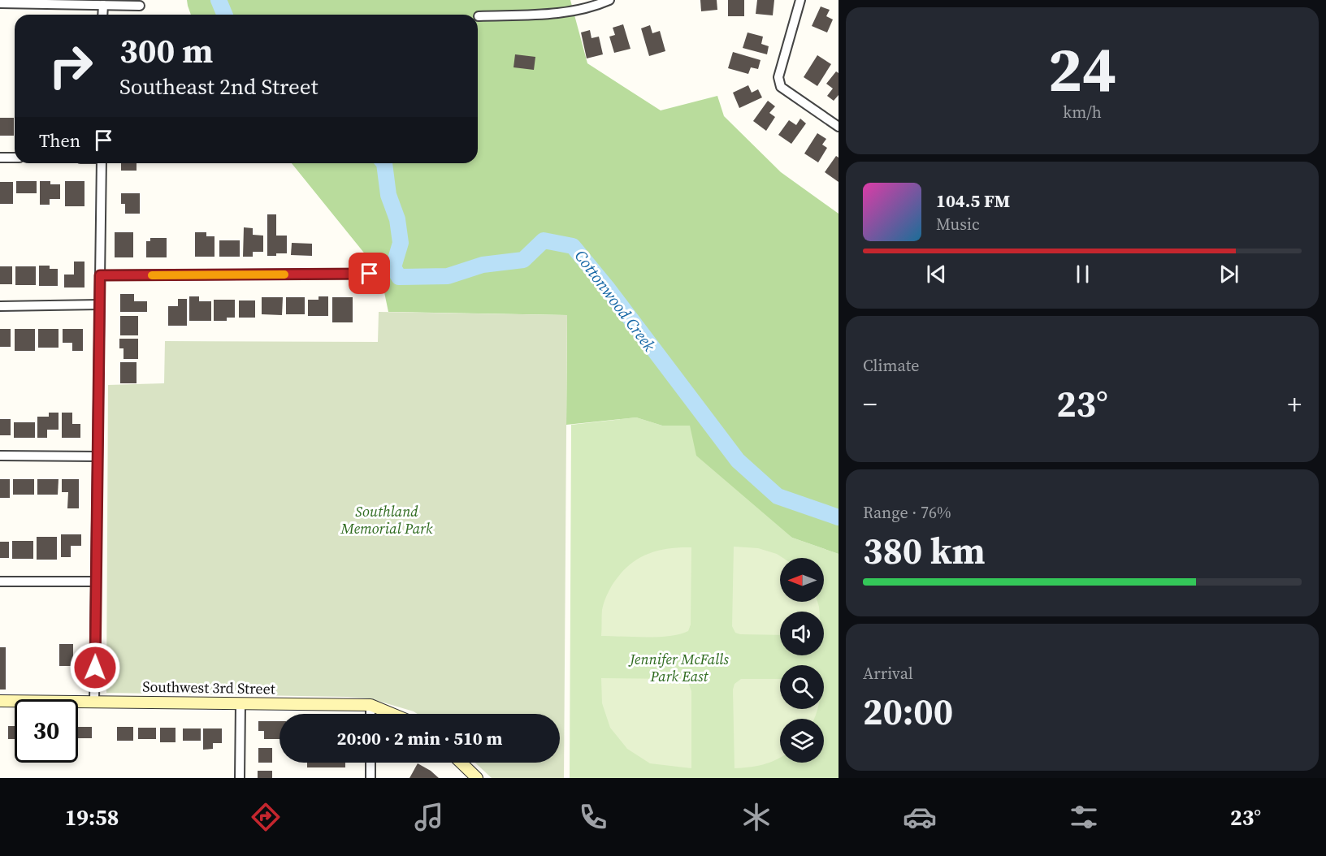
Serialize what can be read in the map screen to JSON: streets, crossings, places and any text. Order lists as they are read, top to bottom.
{
  "streets": {
    "street": ["Southwest 3rd Street"]
  },
  "water": ["Cottonwood Creek"],
  "parks": ["Southland Memorial Park", "Jennifer McFalls Park East"],
  "north": "left",
  "page": {
    "tile": [
      ["24", "km/h"],
      "Climate",
      ["Range · 76%", "380 km"],
      ["Arrival", "20:00"]
    ],
    "turn": ["300 m", "Southeast 2nd Street"],
    "then": "Then",
    "song": ["104.5 FM", "Music"],
    "heat": ["−", "23°", "+"],
    "limit": "30",
    "trip": "20:00 · 2 min · 510 m",
    "tabs": ["19:58", "23°"]
  }
}
